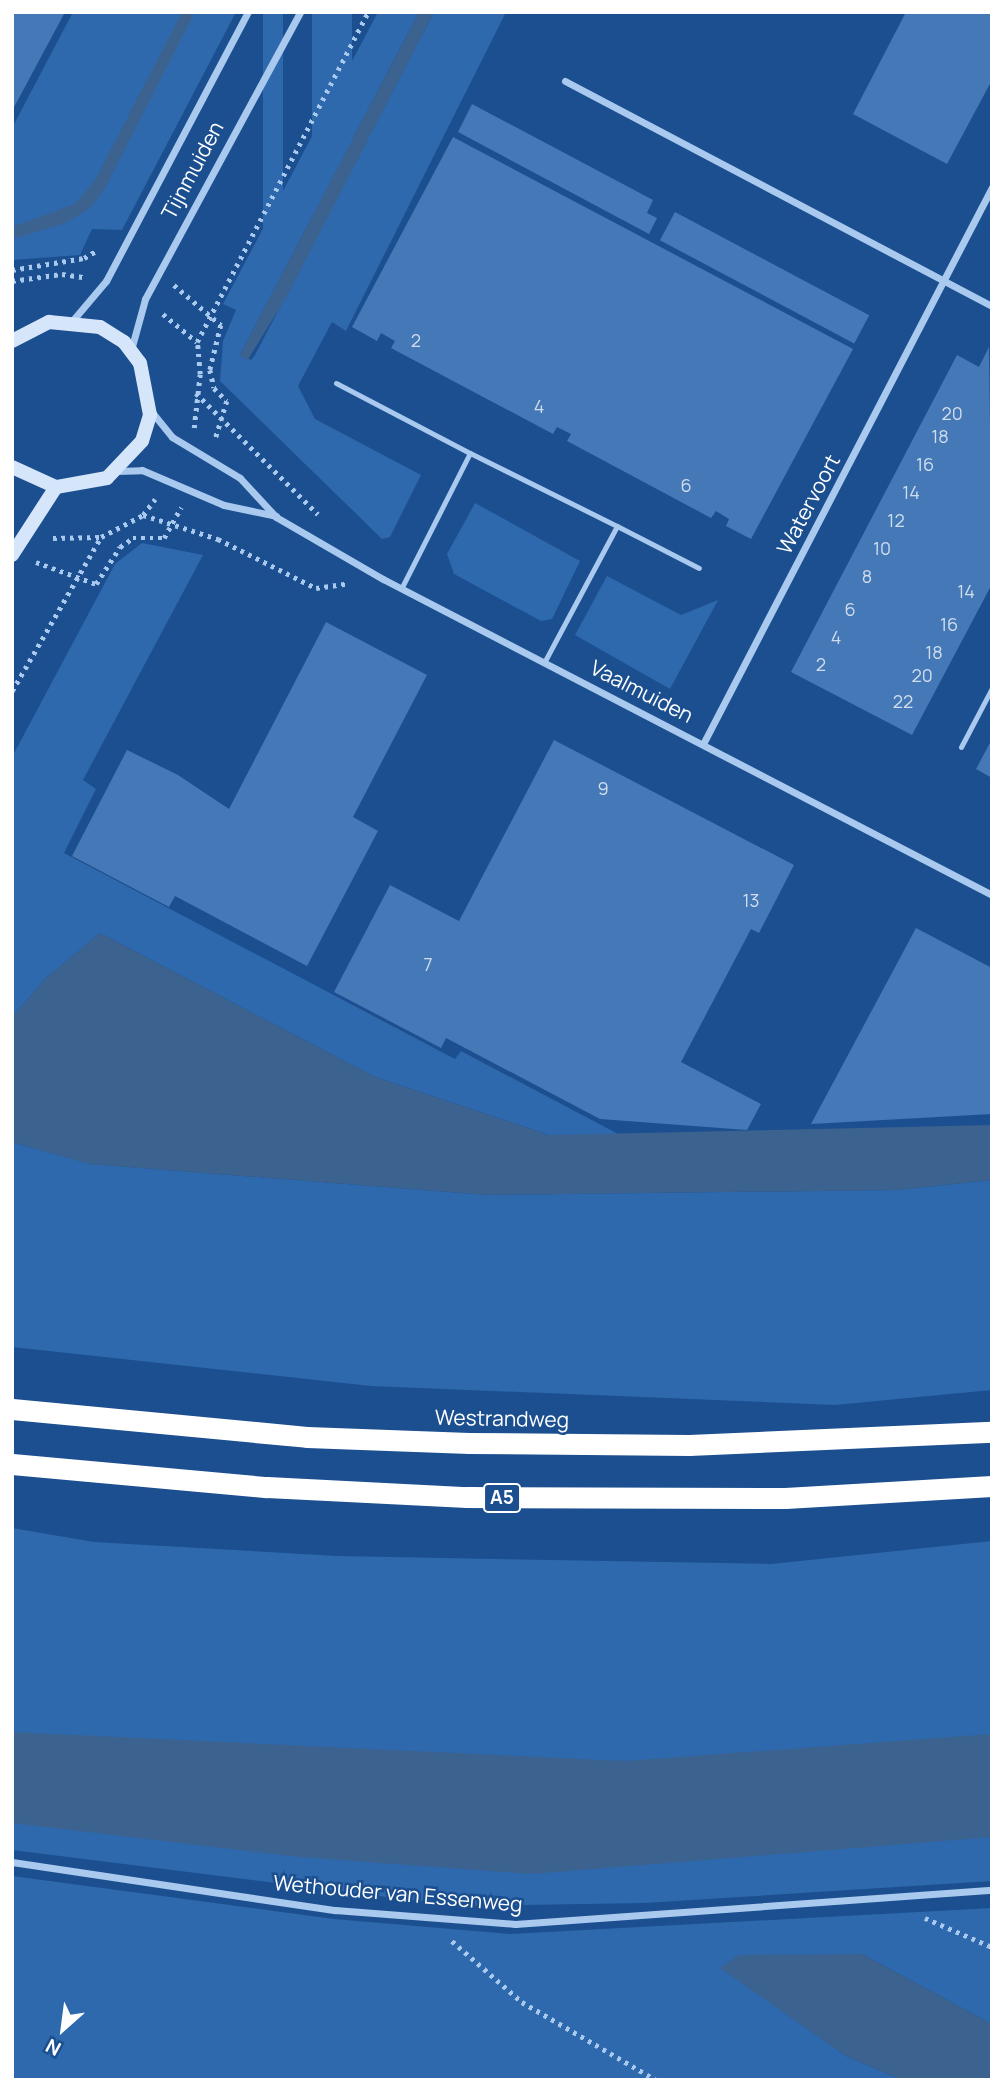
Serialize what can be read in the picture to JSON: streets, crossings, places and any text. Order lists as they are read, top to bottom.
{
  "streets": {
    "highway": ["Westrandweg", "A5"],
    "street": [
      "Tijnmuiden",
      "Watervoort",
      "Vaalmuiden",
      "Wethouder van Essenweg"
    ]
  },
  "crossings": [
    ["Watervoort", "Vaalmuiden"]
  ],
  "house_numbers": [
    "2",
    "4",
    "20",
    "18",
    "16",
    "6",
    "14",
    "12",
    "10",
    "8",
    "14",
    "6",
    "16",
    "4",
    "18",
    "2",
    "20",
    "22",
    "9",
    "13",
    "7"
  ],
  "north": "bottom left"
}
